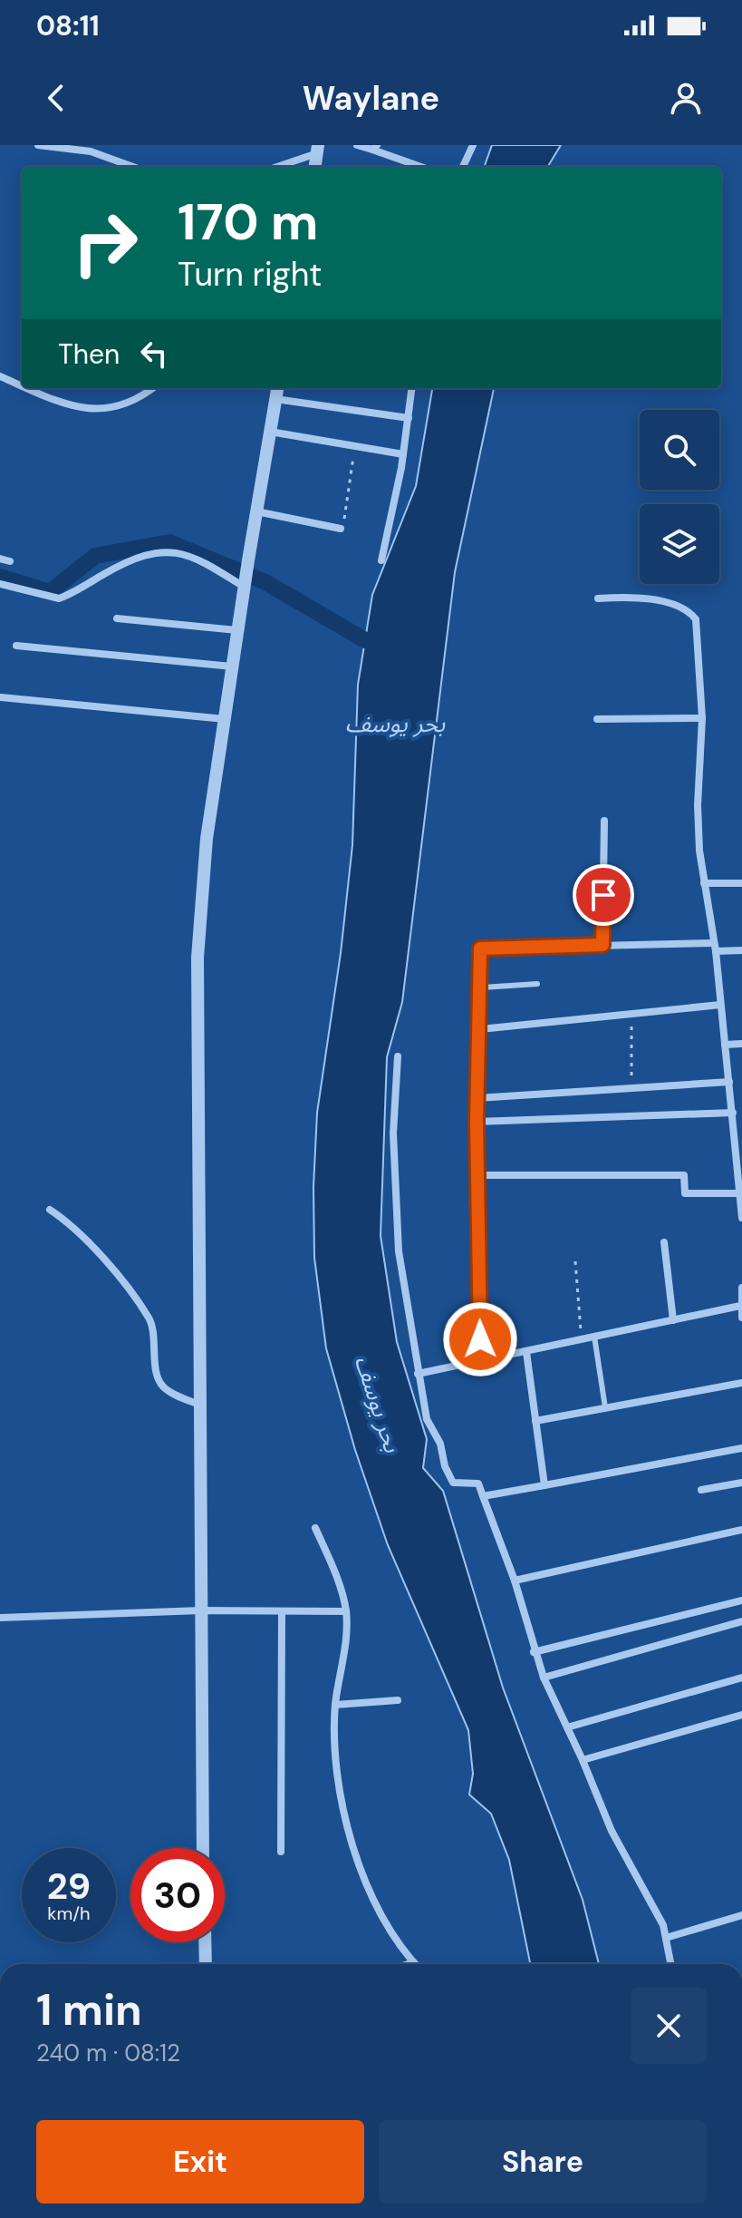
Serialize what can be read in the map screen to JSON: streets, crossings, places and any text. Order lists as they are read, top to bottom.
{
  "water": ["بحر يوسف"],
  "page": {
    "status": "08:11",
    "header": "Waylane",
    "turn": ["170 m", "Turn right"],
    "then": "Then",
    "speed": "29 km/h",
    "limit": "30",
    "heading": ["1 min", "240 m · 08:12"],
    "buttons": ["Exit", "Share"]
  }
}
